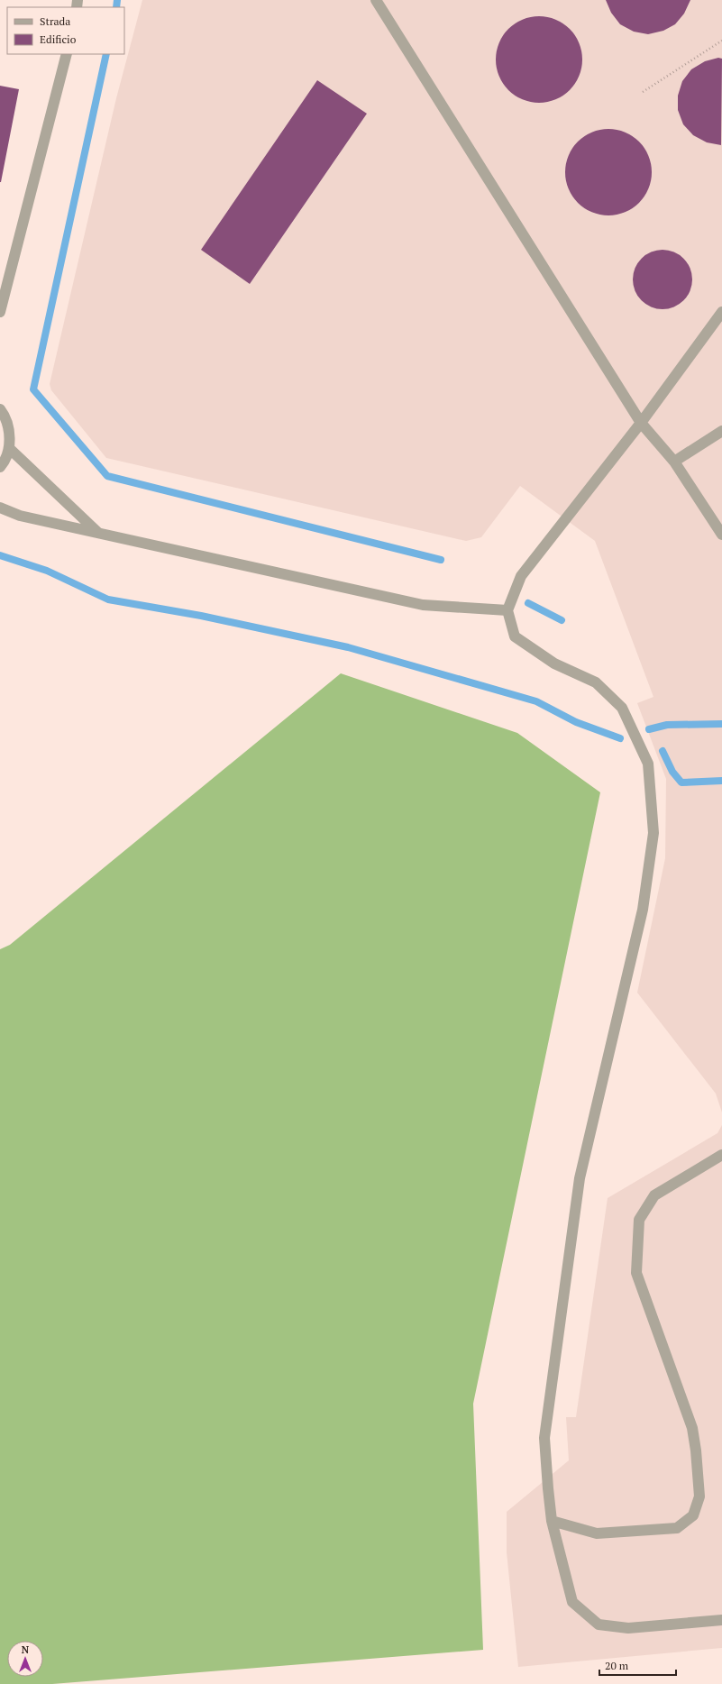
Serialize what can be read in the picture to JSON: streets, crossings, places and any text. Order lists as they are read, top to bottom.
{
  "legend": ["Strada", "Edificio"],
  "scale_bar": "20 m",
  "north": "top"
}
